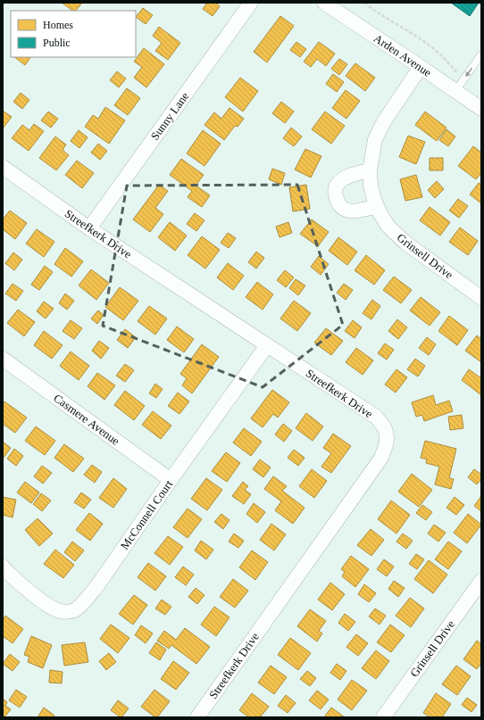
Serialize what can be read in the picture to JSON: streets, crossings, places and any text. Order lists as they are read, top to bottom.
{
  "streets": {
    "street": [
      "Arden Avenue",
      "Sunny Lane",
      "Streefkerk Drive",
      "Grinsell Drive",
      "Casmere Avenue",
      "McConnell Court"
    ]
  },
  "crossings": [
    ["Arden Avenue", "Grinsell Drive"],
    ["Sunny Lane", "Streefkerk Drive"],
    ["Streefkerk Drive", "McConnell Court"],
    ["Casmere Avenue", "McConnell Court"]
  ],
  "legend": ["Homes", "Public"]
}
